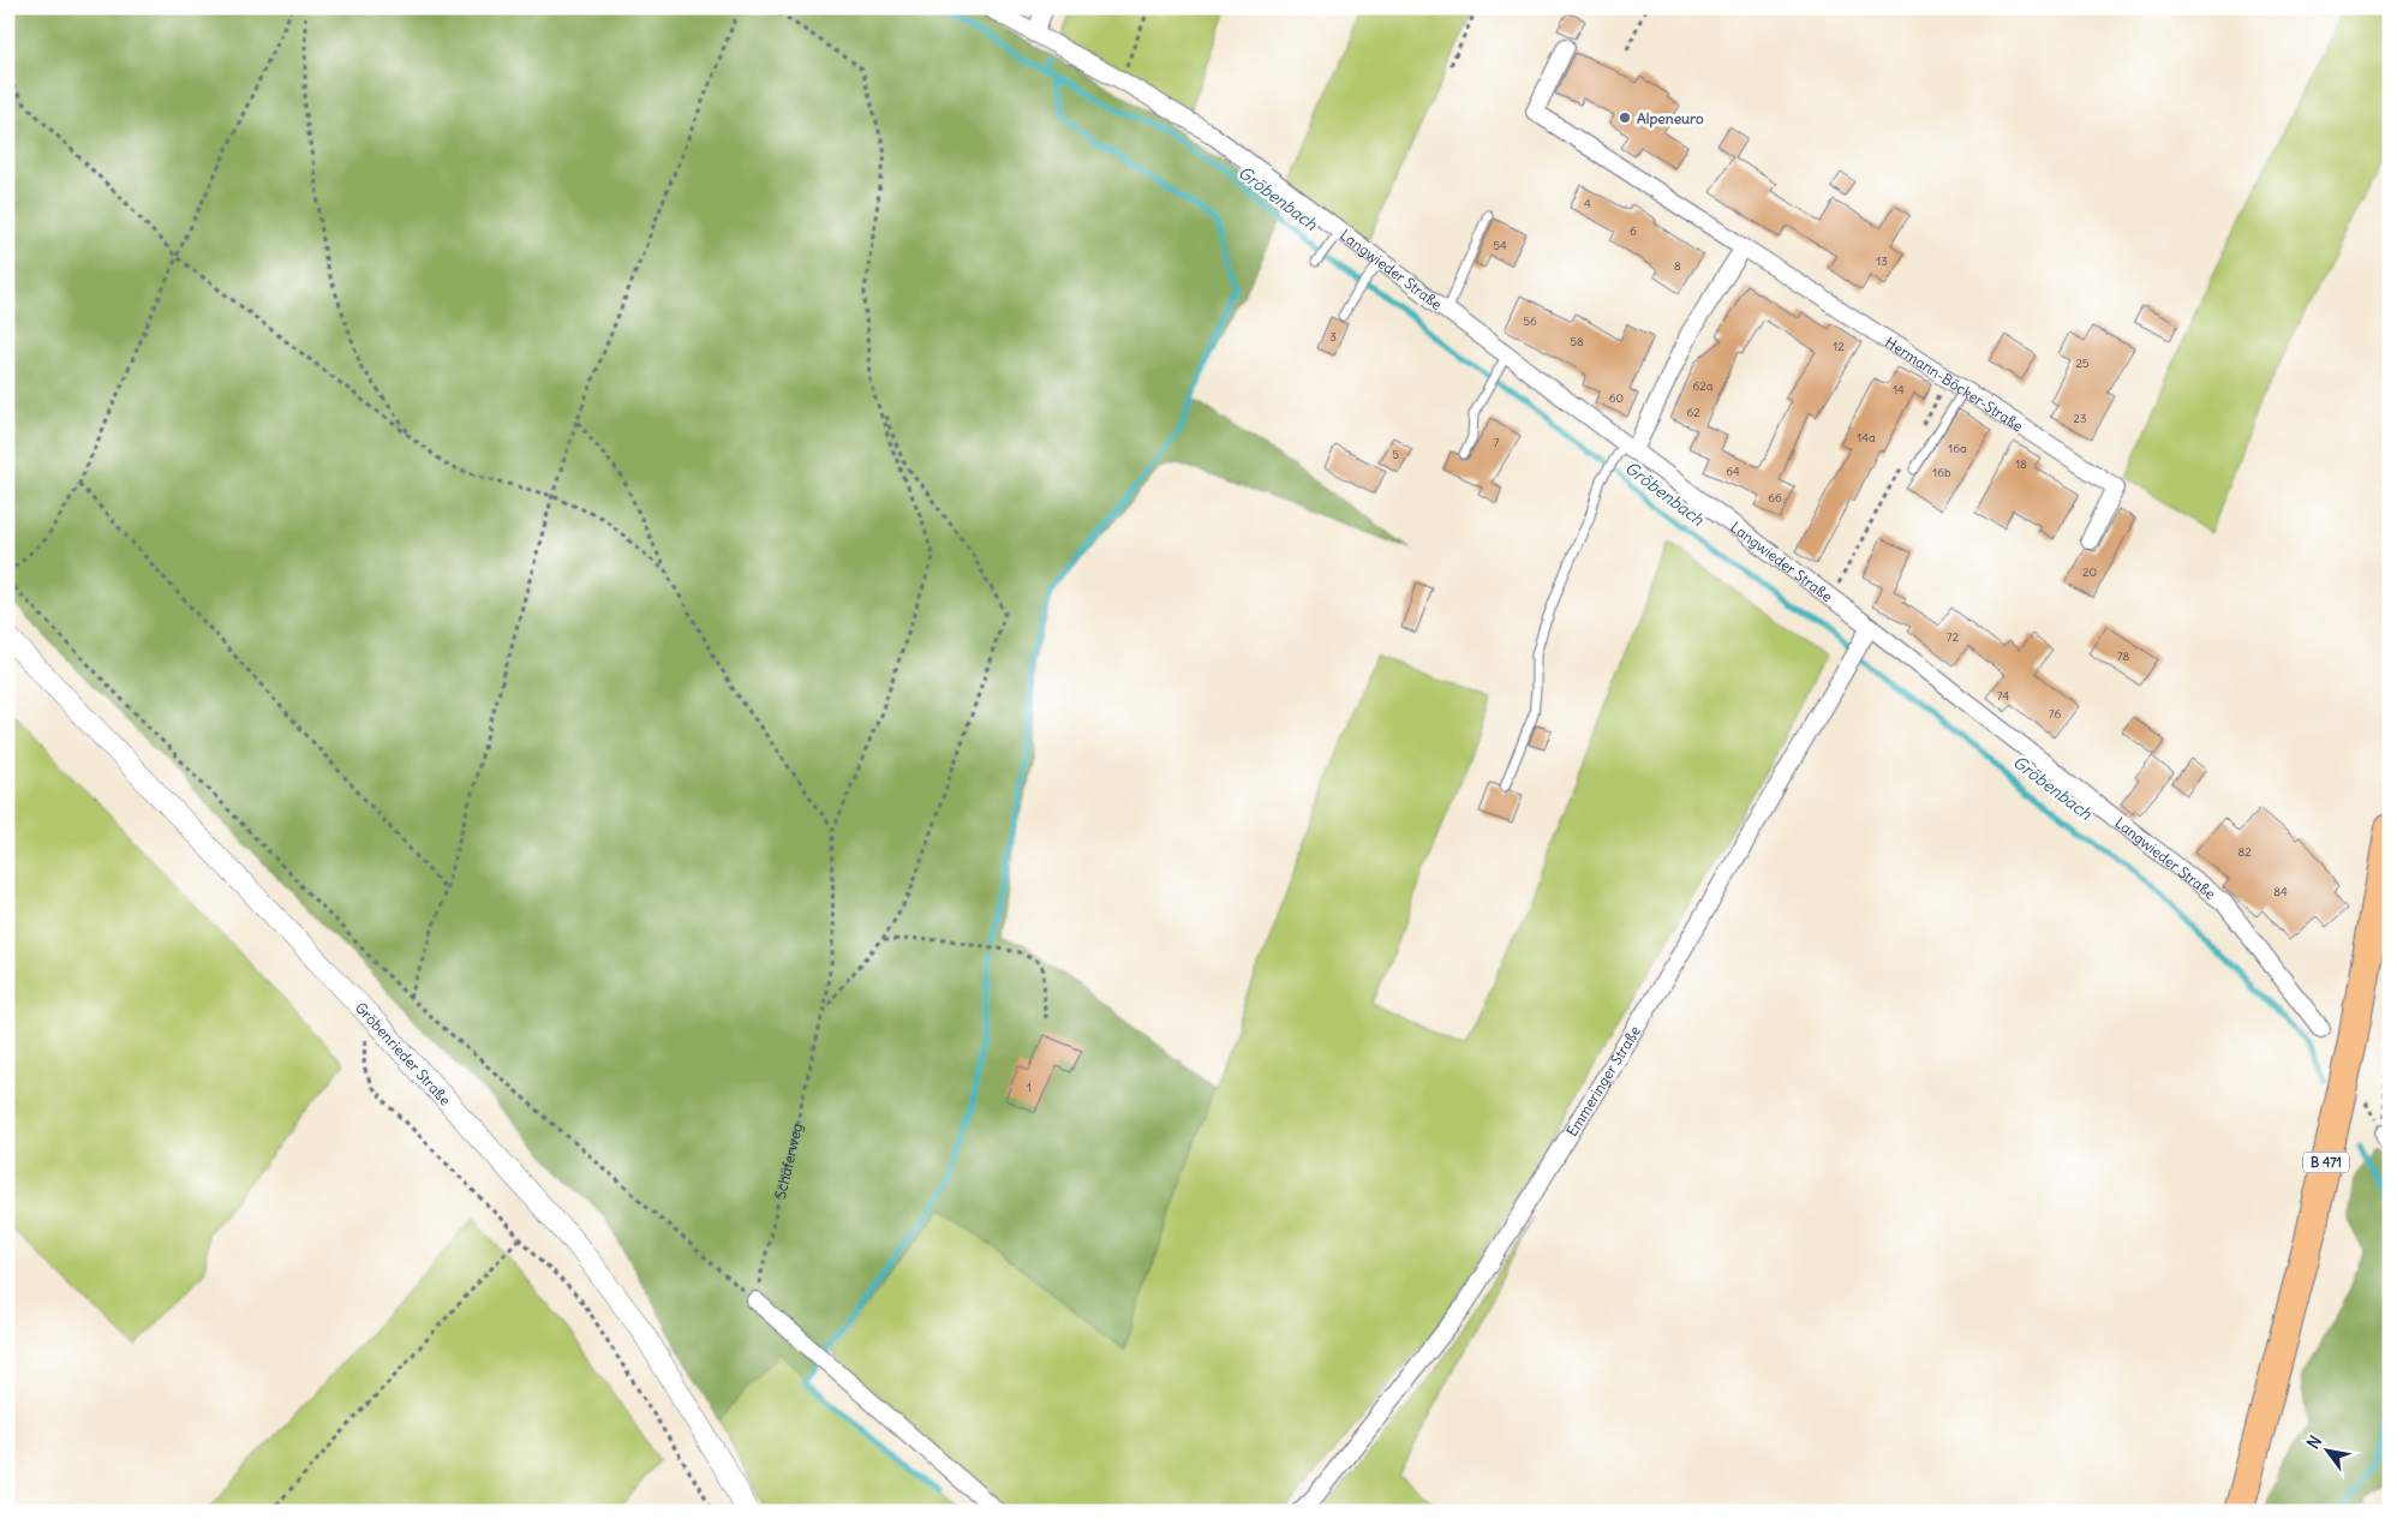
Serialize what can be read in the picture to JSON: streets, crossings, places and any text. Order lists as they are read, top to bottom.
{
  "streets": {
    "highway": ["B 471"],
    "street": [
      "Langwieder Straße",
      "Hermann-Böcker-Straße",
      "Gröbenrieder Straße",
      "Emmeringer Straße"
    ],
    "path": ["Schäferweg"]
  },
  "crossings": [
    ["Langwieder Straße", "Emmeringer Straße"]
  ],
  "water": ["Gröbenbach"],
  "places": ["Alpeneuro"],
  "house_numbers": [
    "4",
    "6",
    "54",
    "13",
    "8",
    "56",
    "3",
    "58",
    "12",
    "25",
    "62a",
    "14",
    "60",
    "62",
    "23",
    "14a",
    "7",
    "16a",
    "5",
    "18",
    "64",
    "16b",
    "66",
    "20",
    "72",
    "78",
    "74",
    "76",
    "82",
    "84",
    "1"
  ],
  "north": "top left"
}
